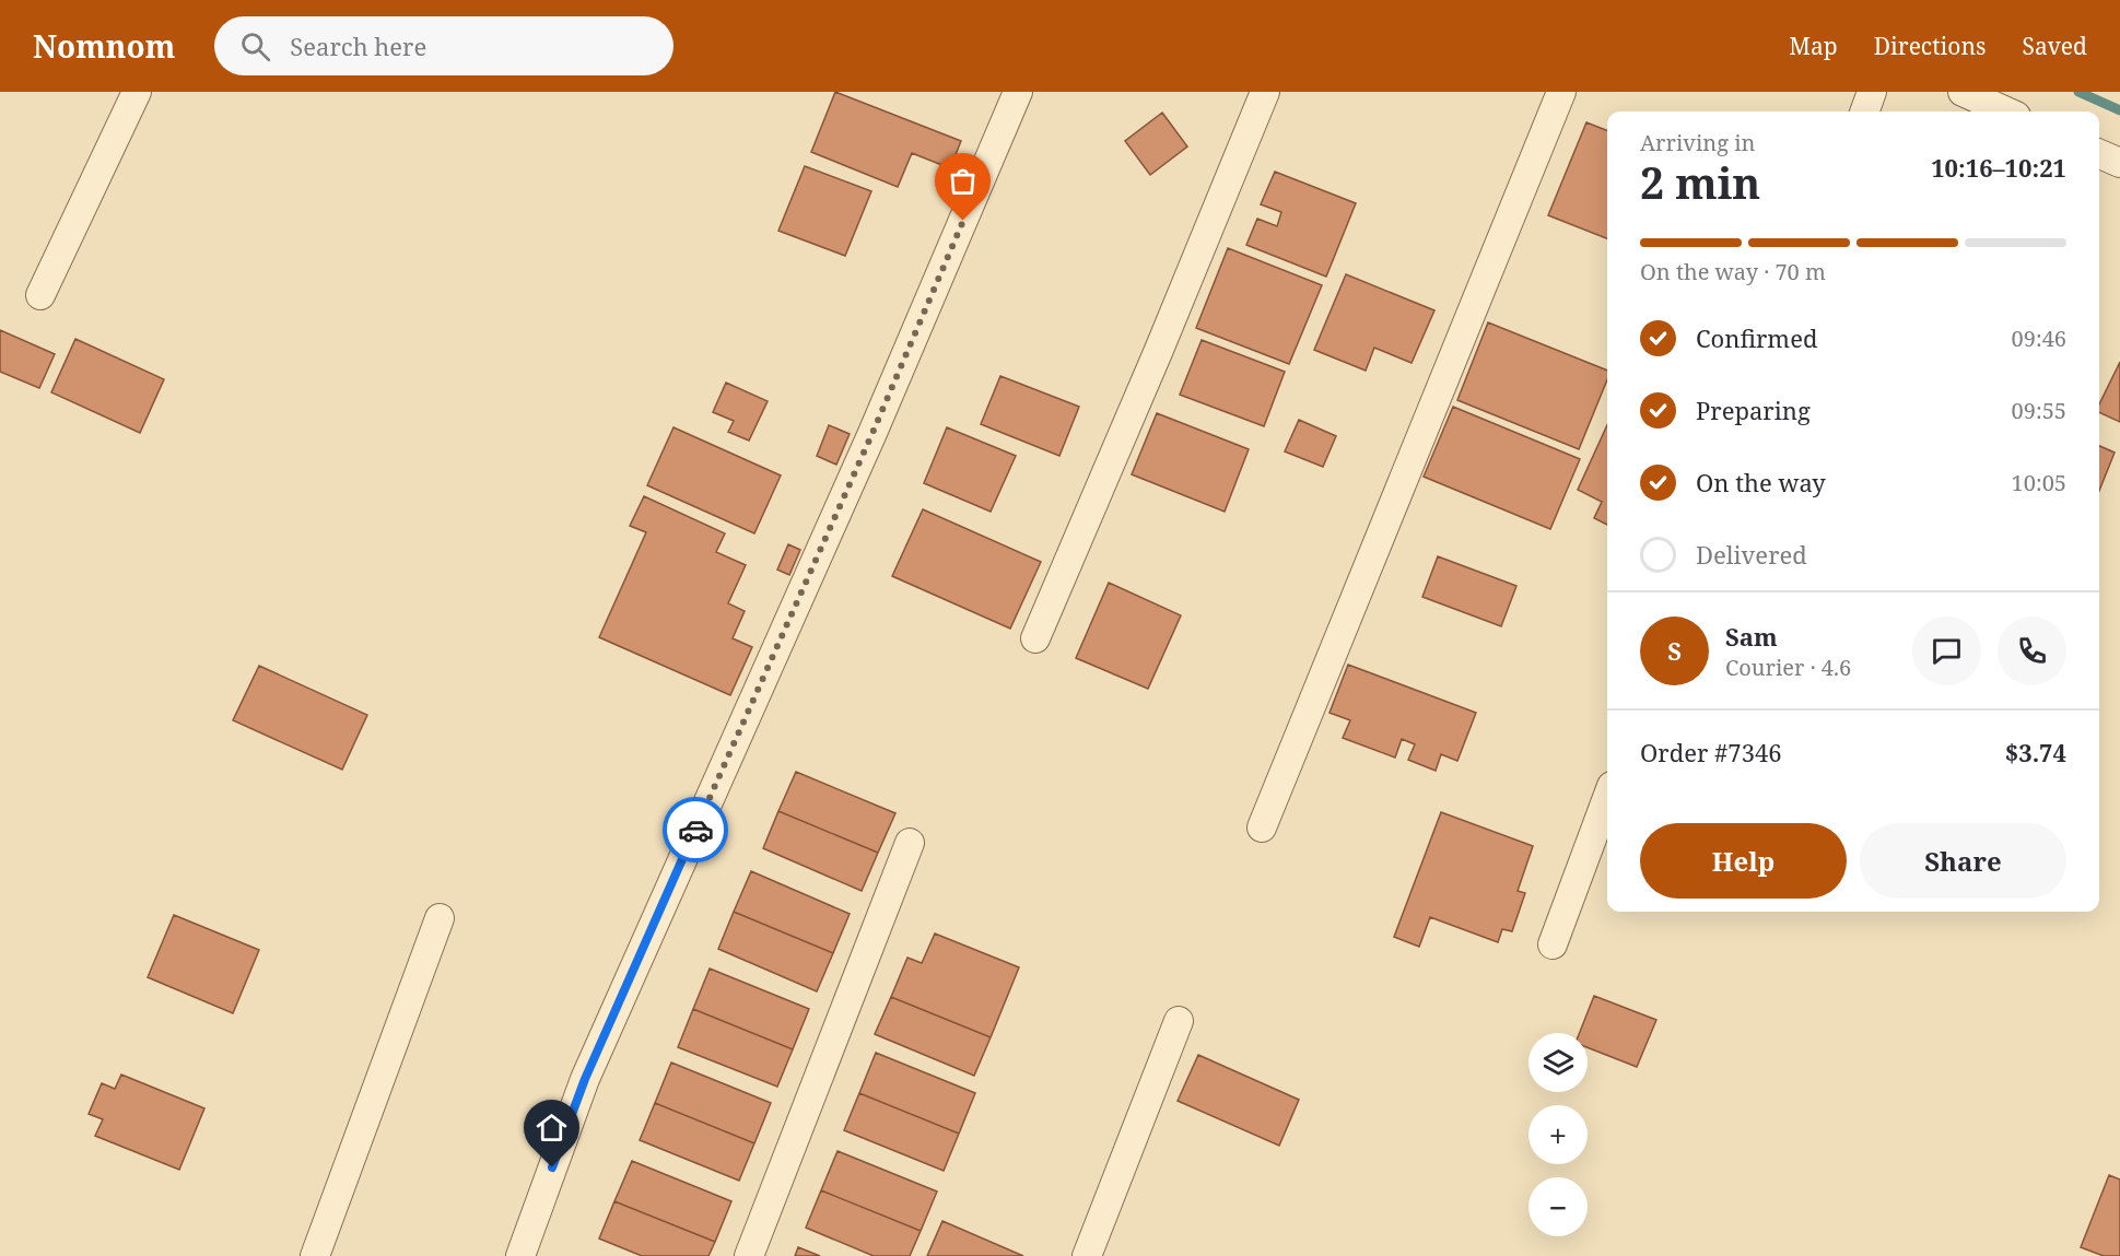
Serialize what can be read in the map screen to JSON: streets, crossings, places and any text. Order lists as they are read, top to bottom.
{
  "page": {
    "header": "Nomnom",
    "search": "Search here",
    "nav": ["Map", "Directions", "Saved"],
    "heading": ["2 min", "Arriving in", "10:16–10:21"],
    "panel": [
      "Sam",
      "Courier · 4.6",
      "Order #7346",
      "$3.74"
    ],
    "bar": "On the way · 70 m",
    "list": [
      ["Confirmed", "09:46"],
      ["Preparing", "09:55"],
      ["On the way", "10:05"],
      "Delivered"
    ],
    "round": "S",
    "buttons": ["Help", "Share"],
    "map_buttons": ["+", "−"]
  }
}
